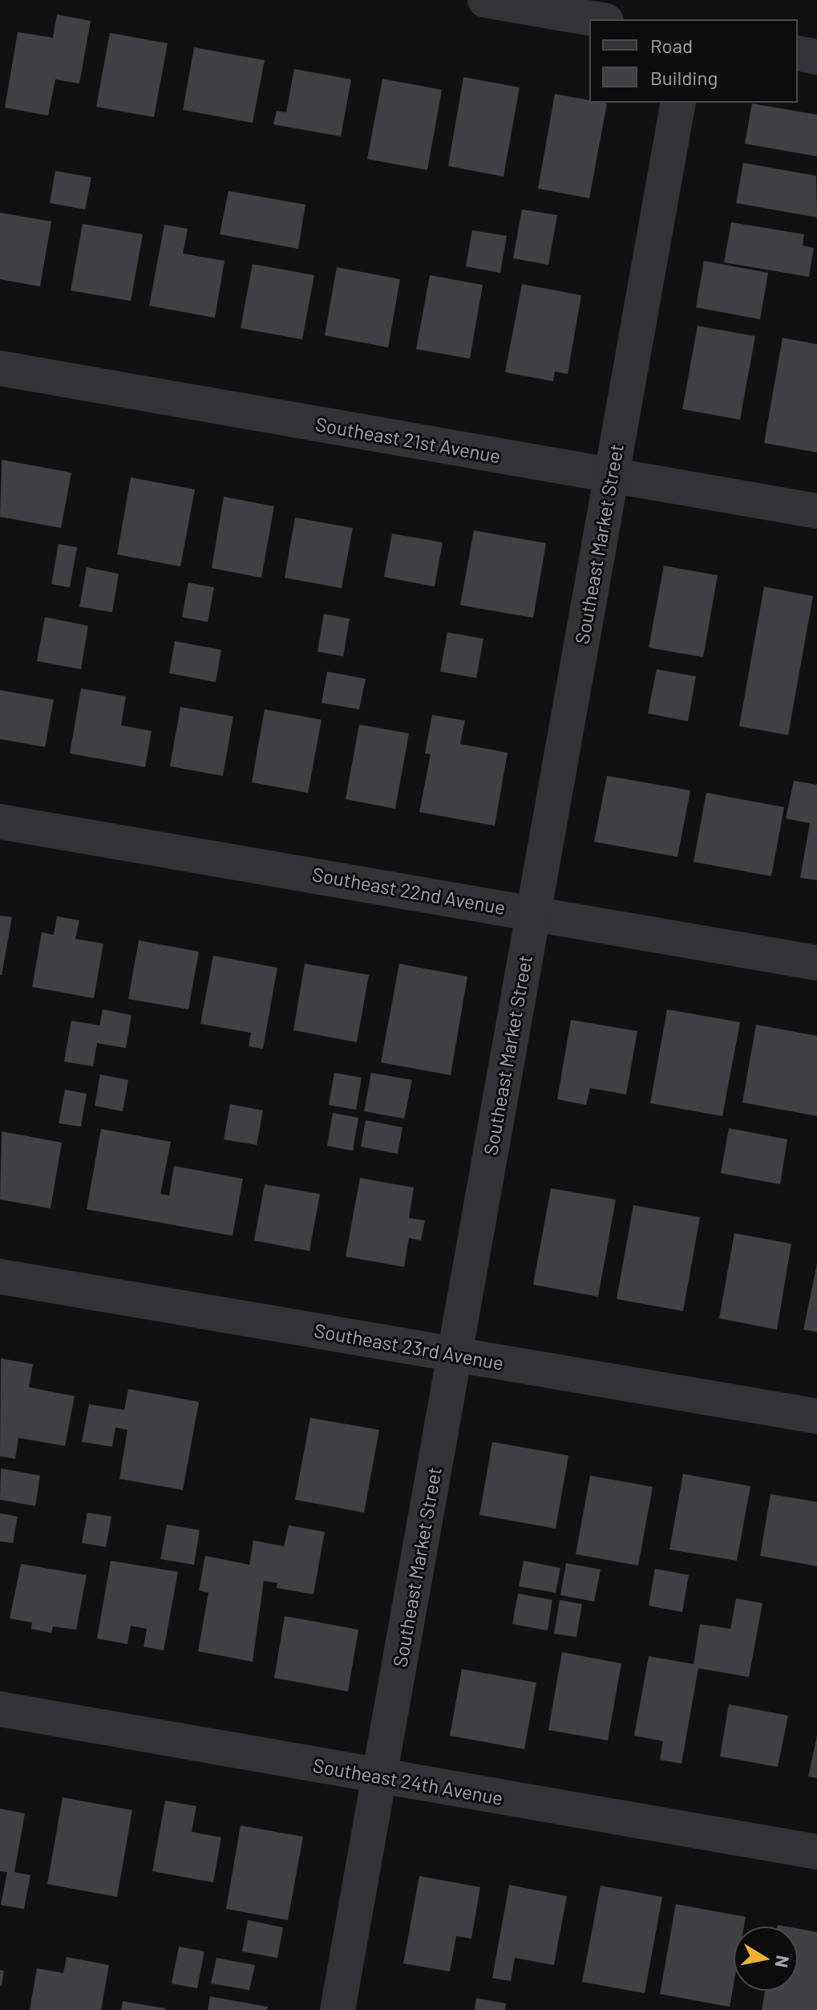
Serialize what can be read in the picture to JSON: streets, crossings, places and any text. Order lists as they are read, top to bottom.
{
  "streets": {
    "street": [
      "Southeast 21st Avenue",
      "Southeast Market Street",
      "Southeast 22nd Avenue",
      "Southeast 23rd Avenue",
      "Southeast 24th Avenue"
    ]
  },
  "crossings": [
    ["Southeast 21st Avenue", "Southeast Market Street"],
    ["Southeast Market Street", "Southeast 22nd Avenue"],
    ["Southeast Market Street", "Southeast 23rd Avenue"],
    ["Southeast Market Street", "Southeast 24th Avenue"]
  ],
  "legend": ["Road", "Building"],
  "north": "right"
}
